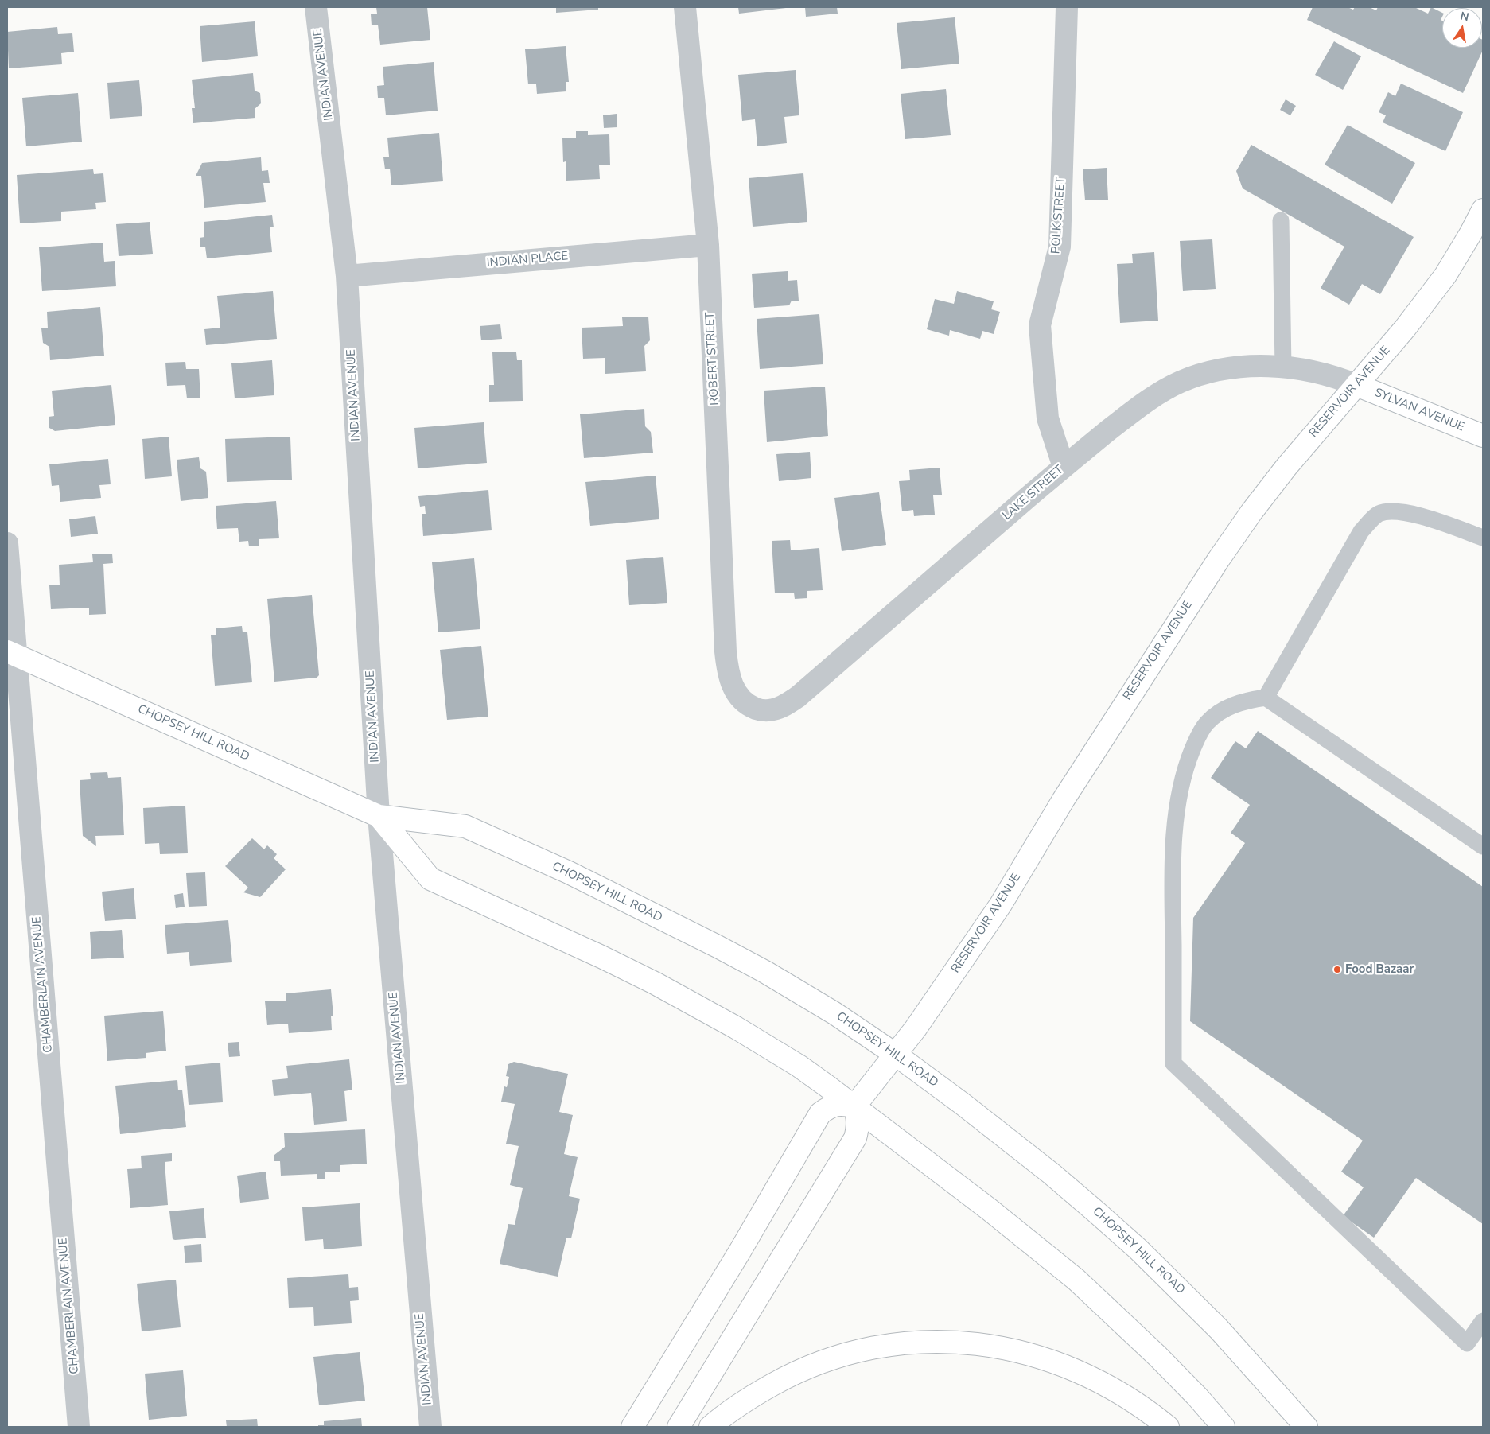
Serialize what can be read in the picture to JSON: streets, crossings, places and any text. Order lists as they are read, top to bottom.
{
  "streets": {
    "main road": ["RESERVOIR AVENUE", "SYLVAN AVENUE", "CHOPSEY HILL ROAD"],
    "street": [
      "INDIAN AVENUE",
      "POLK STREET",
      "INDIAN PLACE",
      "ROBERT STREET",
      "LAKE STREET",
      "CHAMBERLAIN AVENUE"
    ]
  },
  "crossings": [
    ["INDIAN AVENUE", "INDIAN PLACE"],
    ["INDIAN AVENUE", "CHOPSEY HILL ROAD"],
    ["POLK STREET", "LAKE STREET"],
    ["INDIAN PLACE", "ROBERT STREET"],
    ["ROBERT STREET", "LAKE STREET"],
    ["RESERVOIR AVENUE", "SYLVAN AVENUE"],
    ["RESERVOIR AVENUE", "LAKE STREET"],
    ["RESERVOIR AVENUE", "CHOPSEY HILL ROAD"],
    ["SYLVAN AVENUE", "LAKE STREET"],
    ["CHOPSEY HILL ROAD", "CHAMBERLAIN AVENUE"]
  ],
  "places": ["Food Bazaar"],
  "north": "top"
}
